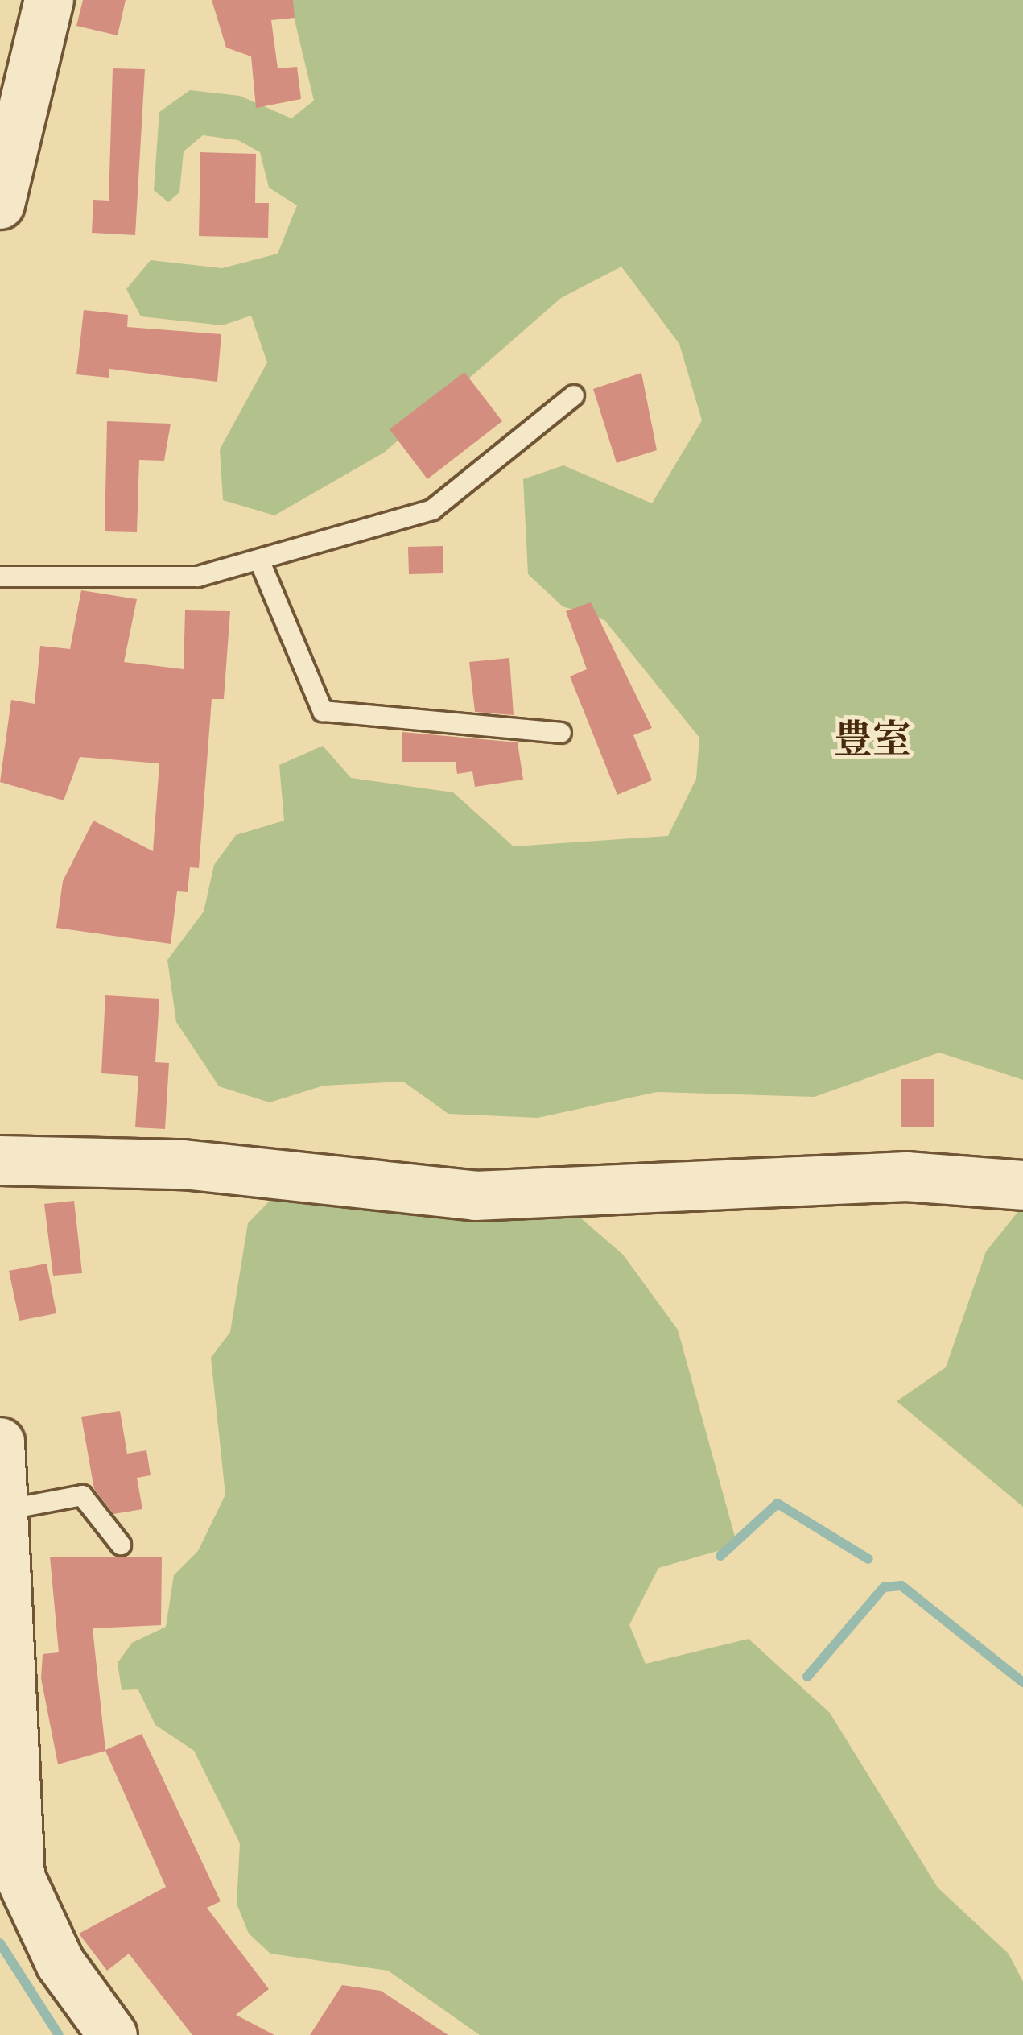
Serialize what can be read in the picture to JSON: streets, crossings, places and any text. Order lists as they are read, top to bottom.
{
  "districts": ["豊室"]
}
